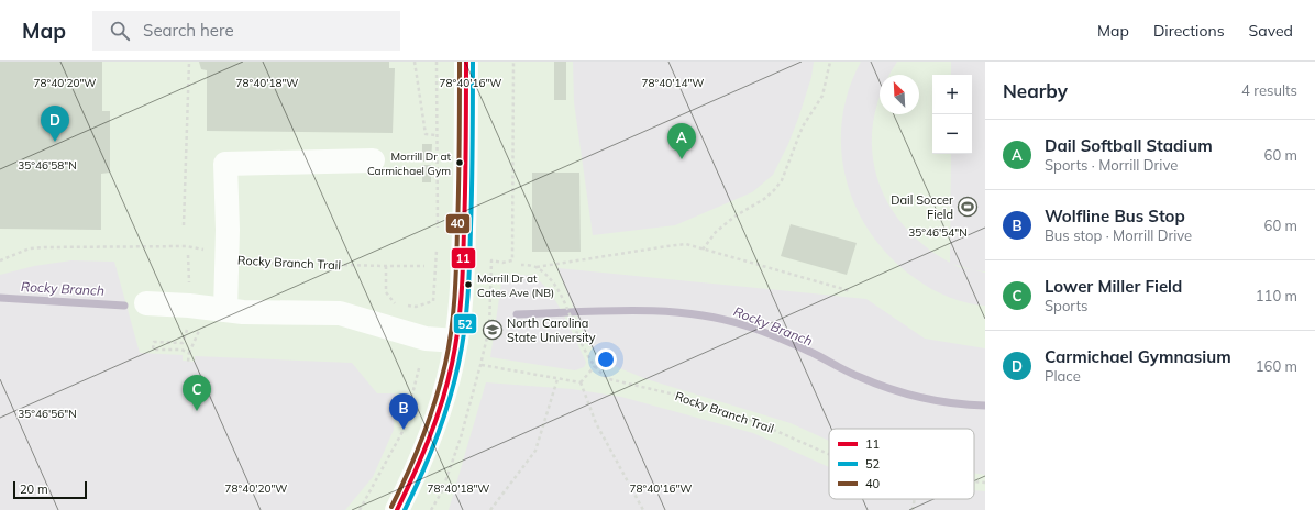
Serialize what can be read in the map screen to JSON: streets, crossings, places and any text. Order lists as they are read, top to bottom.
{
  "streets": {
    "path": ["Rocky Branch Trail"]
  },
  "water": ["Rocky Branch"],
  "places": {
    "other": ["Morrill Dr at Carmichael Gym", "Morrill Dr at Cates Ave (NB)"],
    "sports": ["Dail Soccer Field"],
    "school or university": ["North Carolina State University"]
  },
  "lines": ["transit line 11", "transit line 52", "transit line 40"],
  "legend": ["11", "52", "40"],
  "scale_bar": "20 m",
  "north": "top left",
  "page": {
    "header": "Map",
    "search": "Search here",
    "nav": ["Map", "Directions", "Saved"],
    "heading": ["Nearby", "4 results"],
    "map_buttons": ["+", "−"],
    "pins": [
      "D",
      "A",
      "C",
      "B"
    ],
    "list": [
      {
        "mark": "A",
        "name": "Dail Softball Stadium",
        "note": "Sports · Morrill Drive",
        "value": "60 m"
      },
      {
        "mark": "B",
        "name": "Wolfline Bus Stop",
        "note": "Bus stop · Morrill Drive",
        "value": "60 m"
      },
      {
        "mark": "C",
        "name": "Lower Miller Field",
        "note": "Sports",
        "value": "110 m"
      },
      {
        "mark": "D",
        "name": "Carmichael Gymnasium",
        "note": "Place",
        "value": "160 m"
      }
    ],
    "scale": "20 m"
  },
  "coordinates": [
    "78°40'20\"W",
    "78°40'16\"W",
    "78°40'18\"W",
    "78°40'14\"W",
    "35°46'58\"N",
    "35°46'54\"N",
    "35°46'56\"N"
  ]
}
